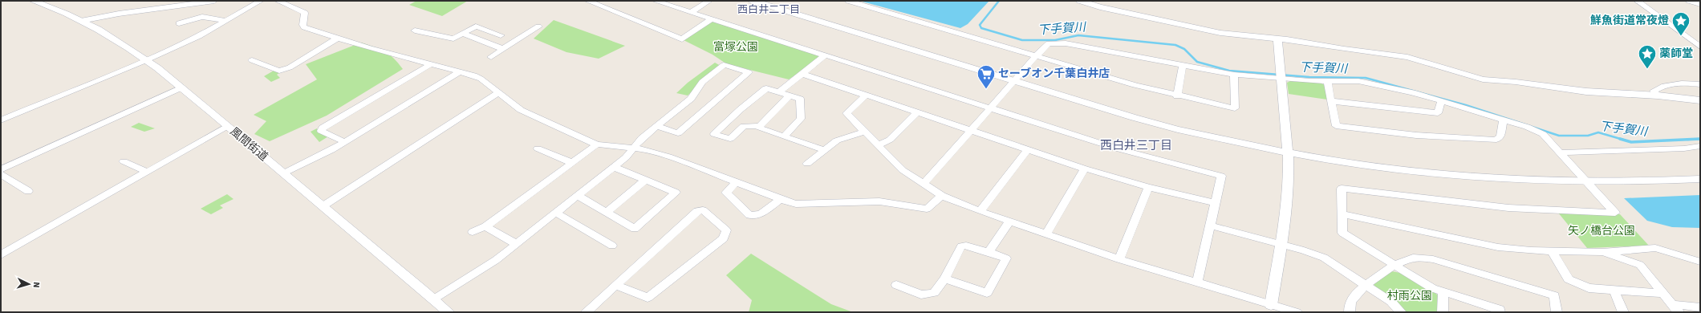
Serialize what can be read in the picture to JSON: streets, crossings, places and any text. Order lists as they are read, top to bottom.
{
  "streets": {
    "street": ["風間街道"]
  },
  "districts": ["西白井二丁目", "西白井三丁目"],
  "water": ["下手賀川"],
  "parks": ["富塚公園", "矢ノ橋台公園", "村雨公園"],
  "places": {
    "place": ["鮮魚街道常夜燈", "薬師堂"],
    "supermarket": ["セーブオン千葉白井店"]
  },
  "north": "right"
}
